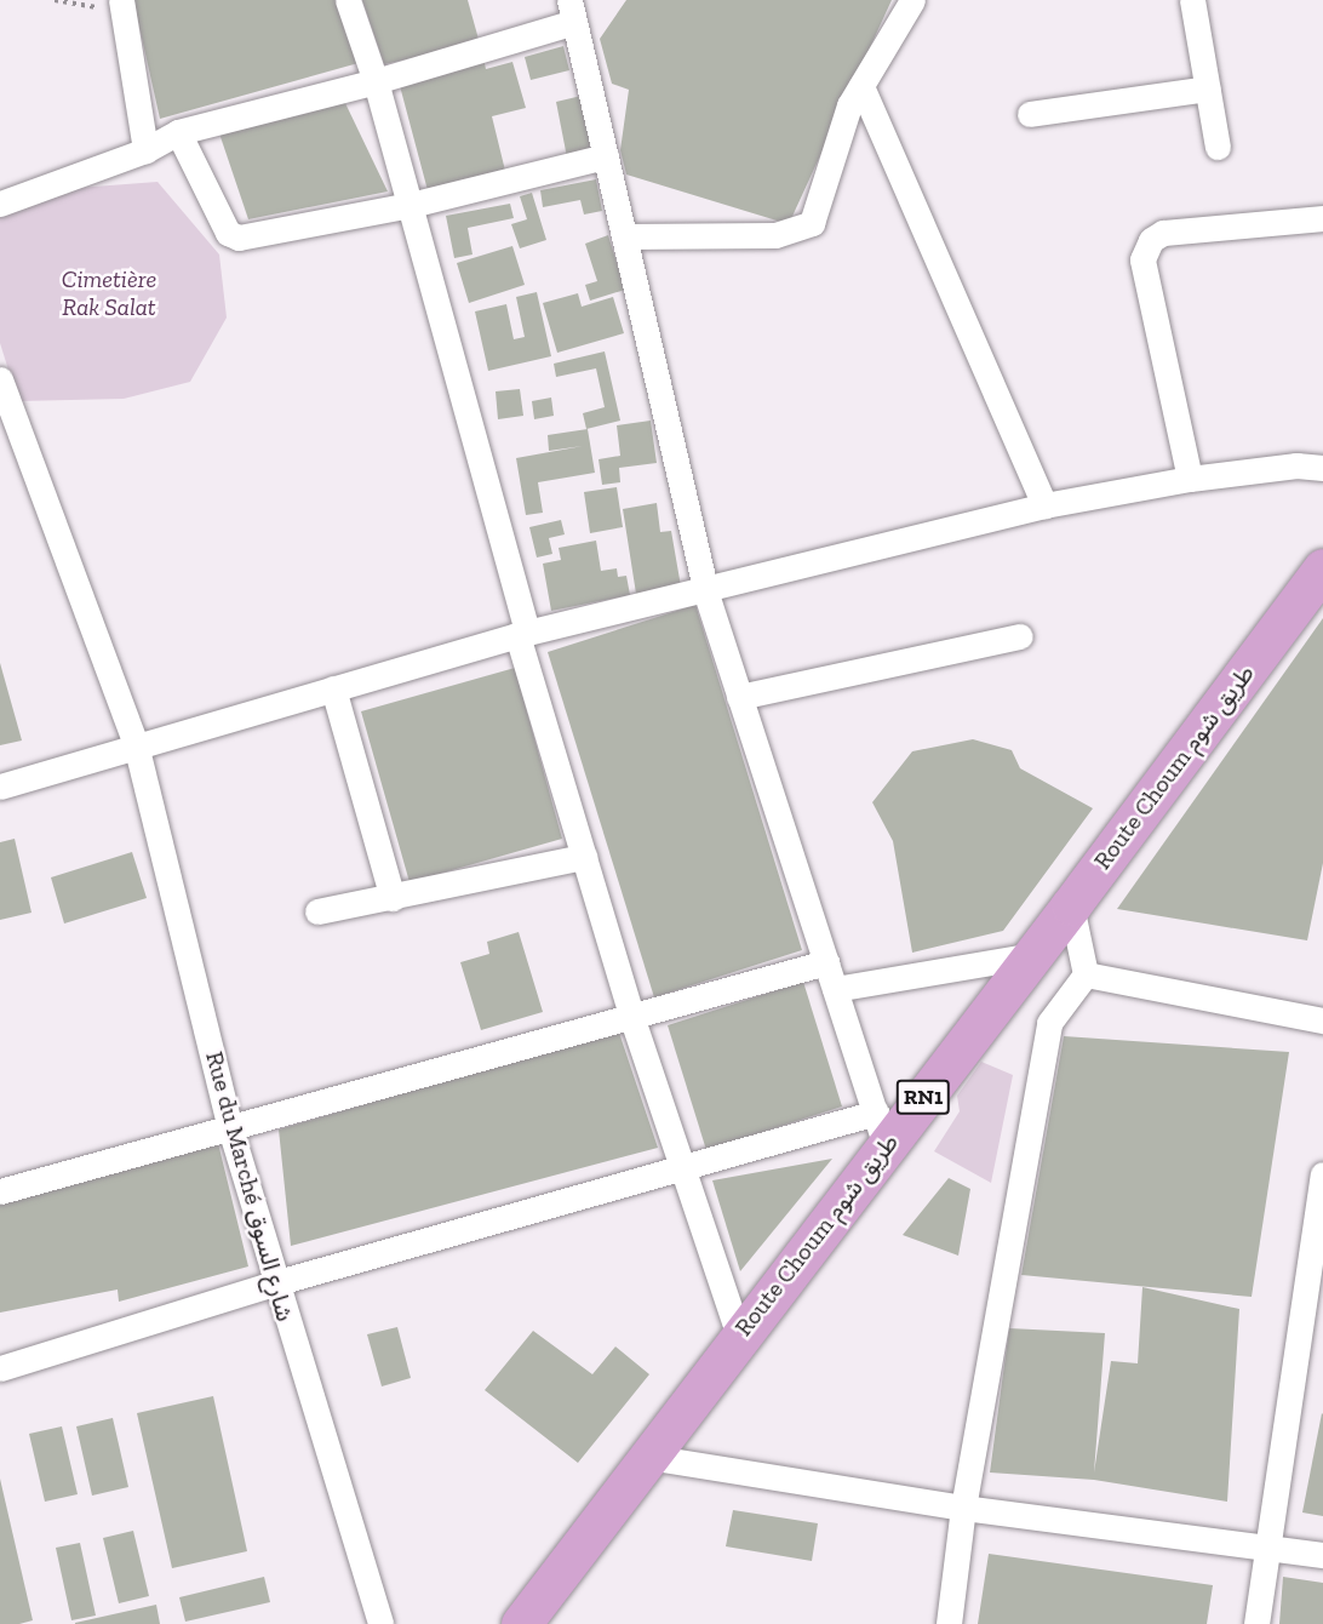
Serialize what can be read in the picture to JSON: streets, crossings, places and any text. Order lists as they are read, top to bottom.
{
  "streets": {
    "highway": ["Route Choum طريق شوم", "RN1"],
    "street": ["Rue du Marché شارع السوق"]
  },
  "parks": ["Cimetière Rak Salat"]
}
